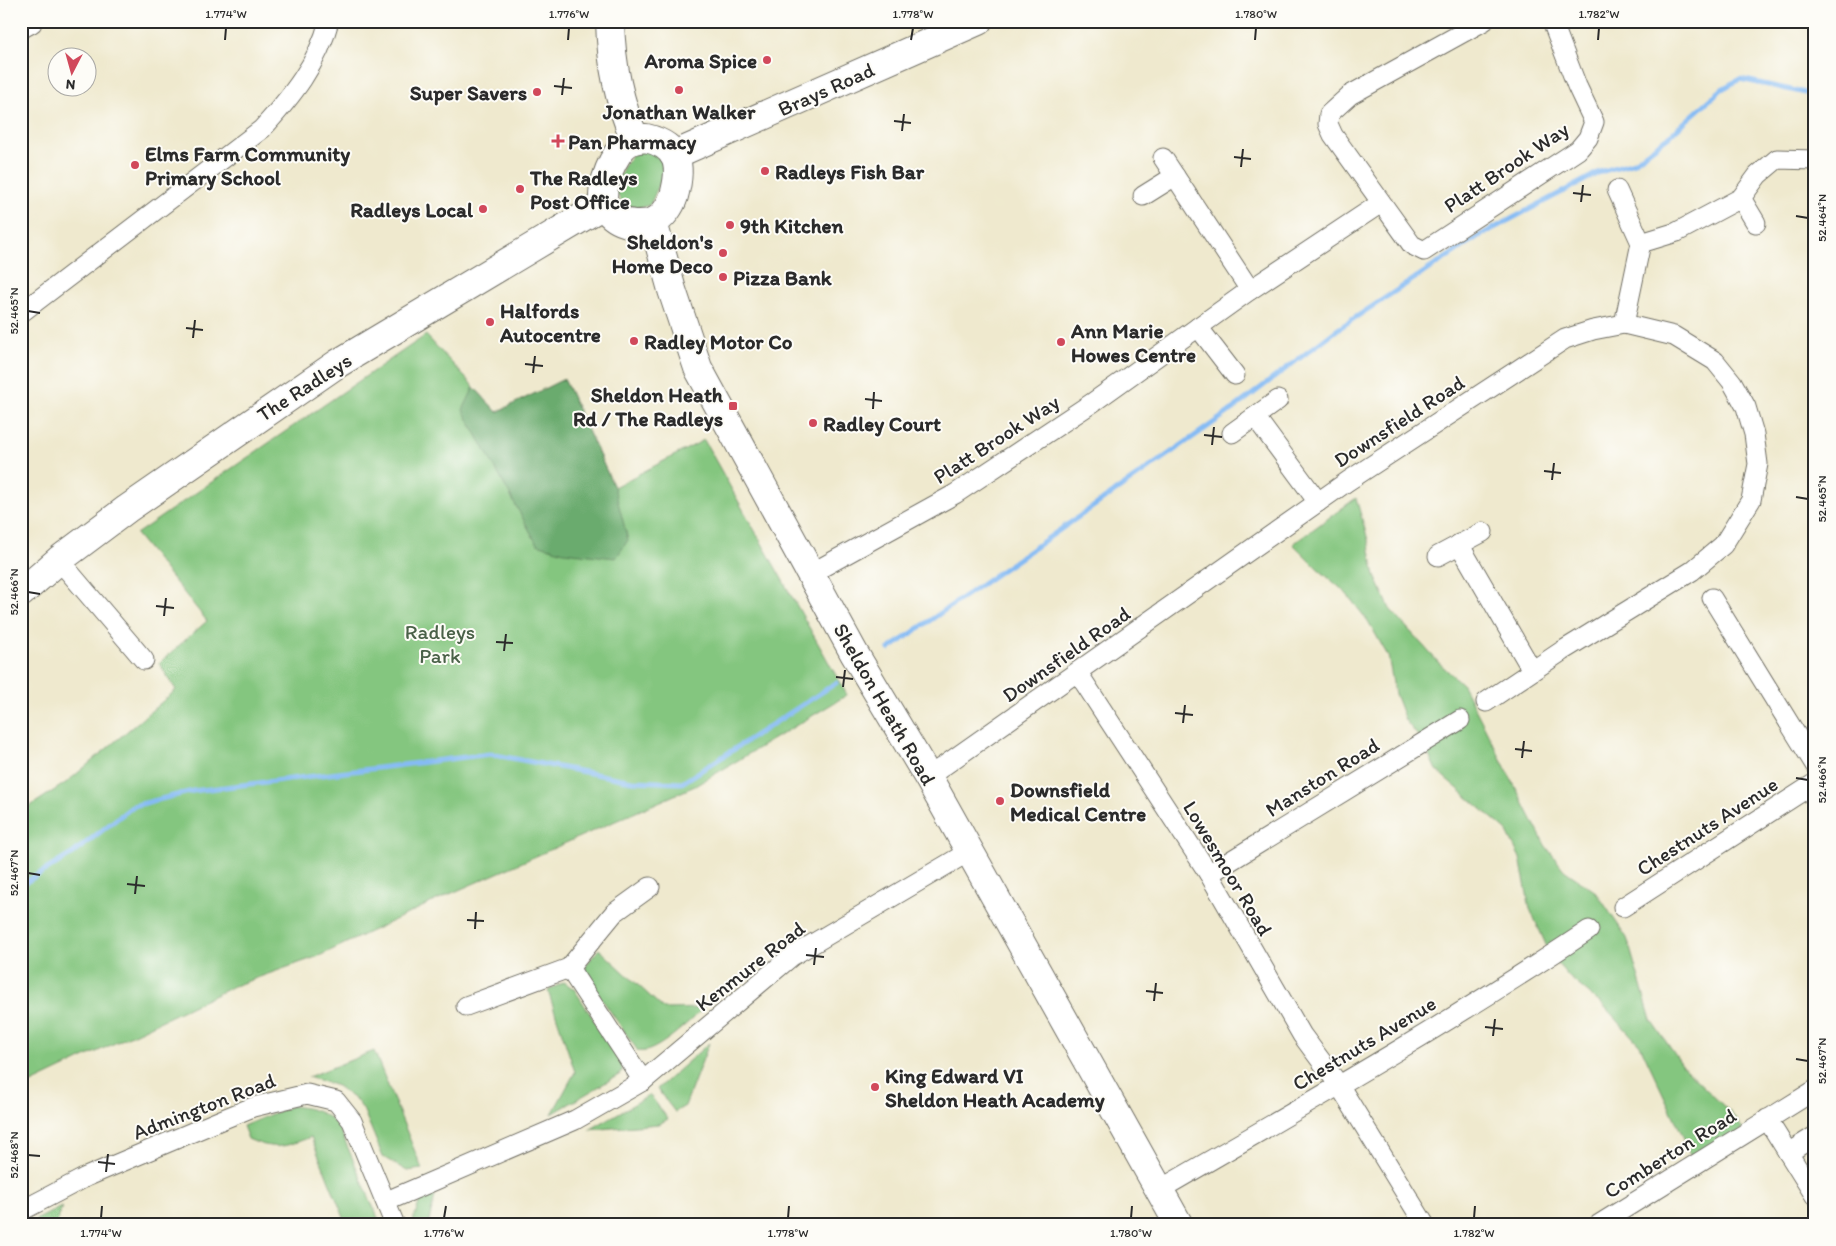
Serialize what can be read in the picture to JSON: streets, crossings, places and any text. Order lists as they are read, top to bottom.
{
  "streets": {
    "street": [
      "Brays Road",
      "Platt Brook Way",
      "The Radleys",
      "Downsfield Road",
      "Sheldon Heath Road",
      "Manston Road",
      "Chestnuts Avenue",
      "Lowesmoor Road",
      "Kenmure Road",
      "Admington Road",
      "Comberton Road"
    ]
  },
  "crossings": [
    ["Brays Road", "The Radleys"],
    ["Brays Road", "Sheldon Heath Road"],
    ["Platt Brook Way", "Sheldon Heath Road"],
    ["The Radleys", "Sheldon Heath Road"],
    ["Downsfield Road", "Sheldon Heath Road"],
    ["Downsfield Road", "Lowesmoor Road"],
    ["Sheldon Heath Road", "Chestnuts Avenue"],
    ["Sheldon Heath Road", "Kenmure Road"],
    ["Manston Road", "Lowesmoor Road"],
    ["Chestnuts Avenue", "Lowesmoor Road"],
    ["Kenmure Road", "Admington Road"]
  ],
  "parks": ["Radleys Park"],
  "places": {
    "other": [
      "Aroma Spice",
      "Jonathan Walker",
      "Super Savers",
      "Elms Farm Community Primary School",
      "Radleys Fish Bar",
      "The Radleys Post Office",
      "Radleys Local",
      "9th Kitchen",
      "Sheldon's Home Deco",
      "Pizza Bank",
      "Halfords Autocentre",
      "Radley Motor Co",
      "Ann Marie Howes Centre",
      "Radley Court",
      "Downsfield Medical Centre",
      "King Edward VI Sheldon Heath Academy"
    ],
    "health": ["Pan Pharmacy"],
    "transit": ["Sheldon Heath Rd / The Radleys"]
  },
  "north": "bottom",
  "coordinates": [
    "1.774°W",
    "1.776°W",
    "1.778°W",
    "1.780°W",
    "1.782°W",
    "52.464°N",
    "52.465°N",
    "52.466°N",
    "52.467°N",
    "52.468°N"
  ]
}
